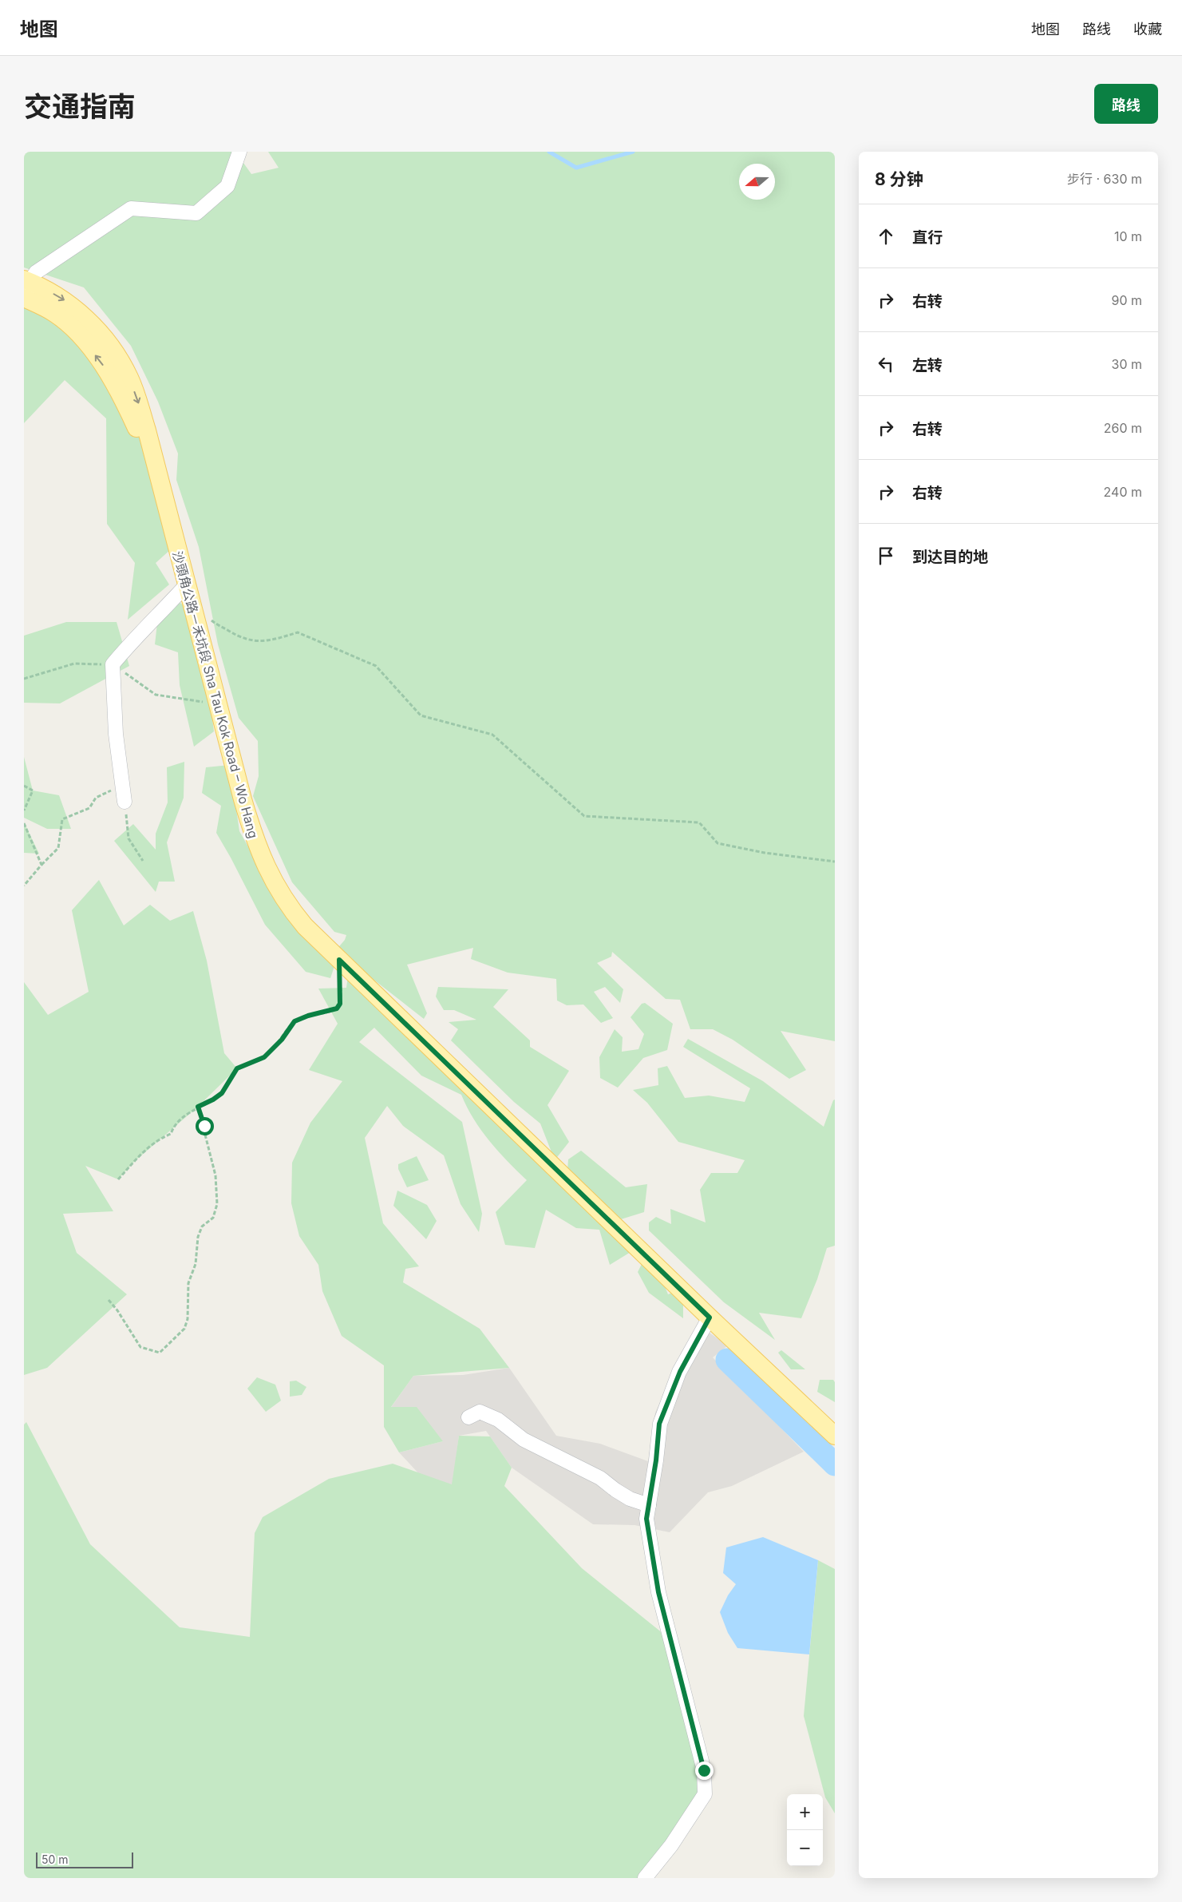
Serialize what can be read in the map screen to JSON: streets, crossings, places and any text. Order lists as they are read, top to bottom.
{
  "streets": {
    "main road": ["沙頭角公路－禾坑段 Sha Tau Kok Road – Wo Hang"]
  },
  "scale_bar": "50 m",
  "north": "left",
  "page": {
    "header": "地图",
    "nav": ["地图", "路线", "收藏"],
    "title": "交通指南",
    "buttons": "路线",
    "heading": ["8 分钟", "步行 · 630 m"],
    "list": [
      ["直行", "10 m"],
      ["右转", "90 m"],
      ["左转", "30 m"],
      ["右转", "260 m"],
      ["右转", "240 m"],
      "到达目的地"
    ],
    "map_buttons": ["+", "−"],
    "scale": "50 m"
  }
}
